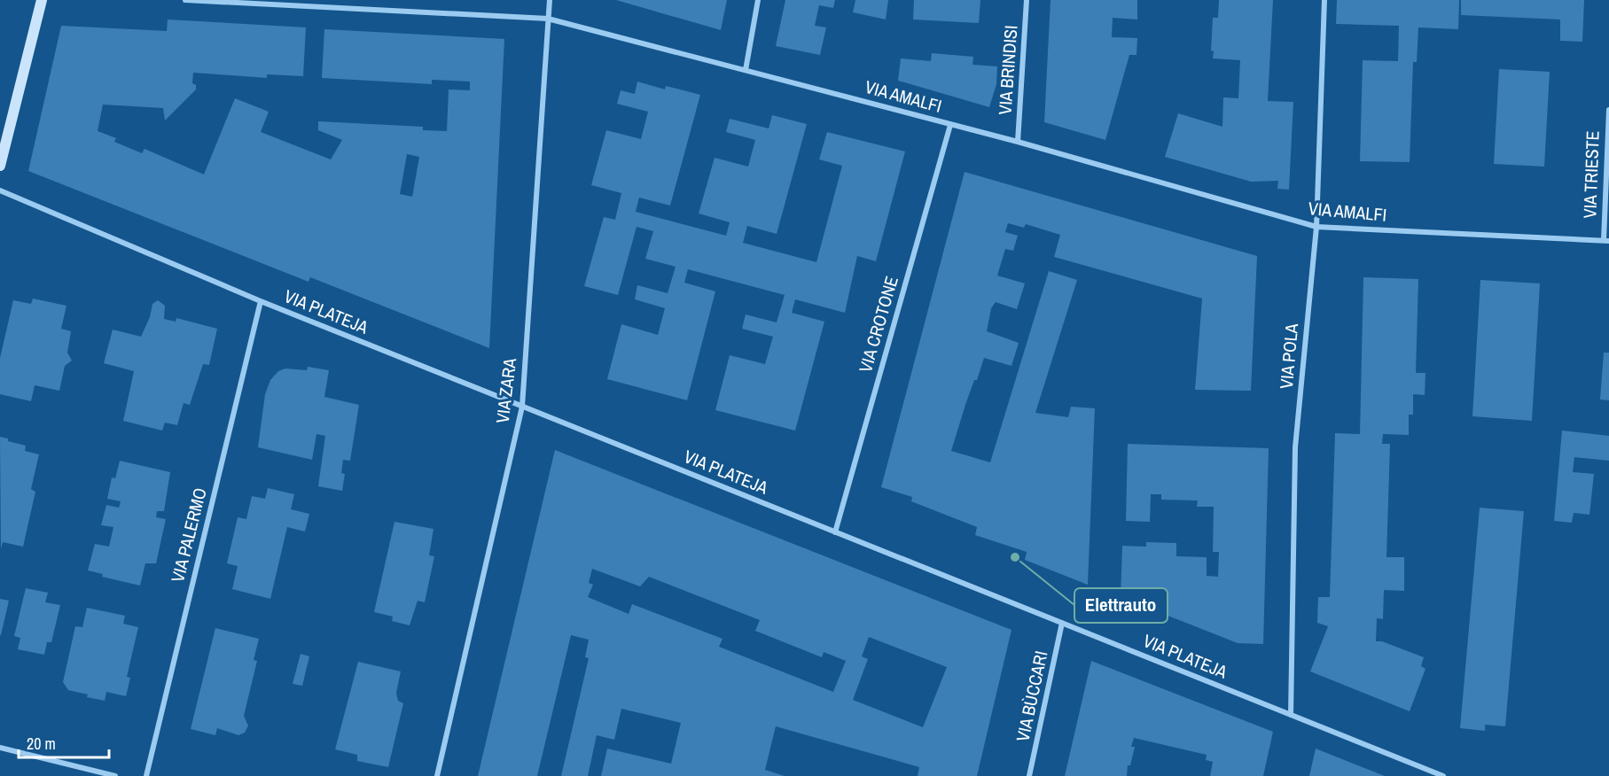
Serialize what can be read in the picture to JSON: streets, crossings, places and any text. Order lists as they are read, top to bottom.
{
  "streets": {
    "street": [
      "VIA BRINDISI",
      "VIA AMALFI",
      "VIA TRIESTE",
      "VIA PLATEJA",
      "VIA CROTONE",
      "VIA POLA",
      "VIA ZARA",
      "VIA PALERMO",
      "VIA BÙCCARI"
    ]
  },
  "crossings": [
    ["VIA BRINDISI", "VIA AMALFI"],
    ["VIA AMALFI", "VIA TRIESTE"],
    ["VIA AMALFI", "VIA CROTONE"],
    ["VIA AMALFI", "VIA POLA"],
    ["VIA AMALFI", "VIA ZARA"],
    ["VIA PLATEJA", "VIA CROTONE"],
    ["VIA PLATEJA", "VIA POLA"],
    ["VIA PLATEJA", "VIA ZARA"],
    ["VIA PLATEJA", "VIA PALERMO"],
    ["VIA PLATEJA", "VIA BÙCCARI"]
  ],
  "places": ["Elettrauto"],
  "scale_bar": "20 m"
}
